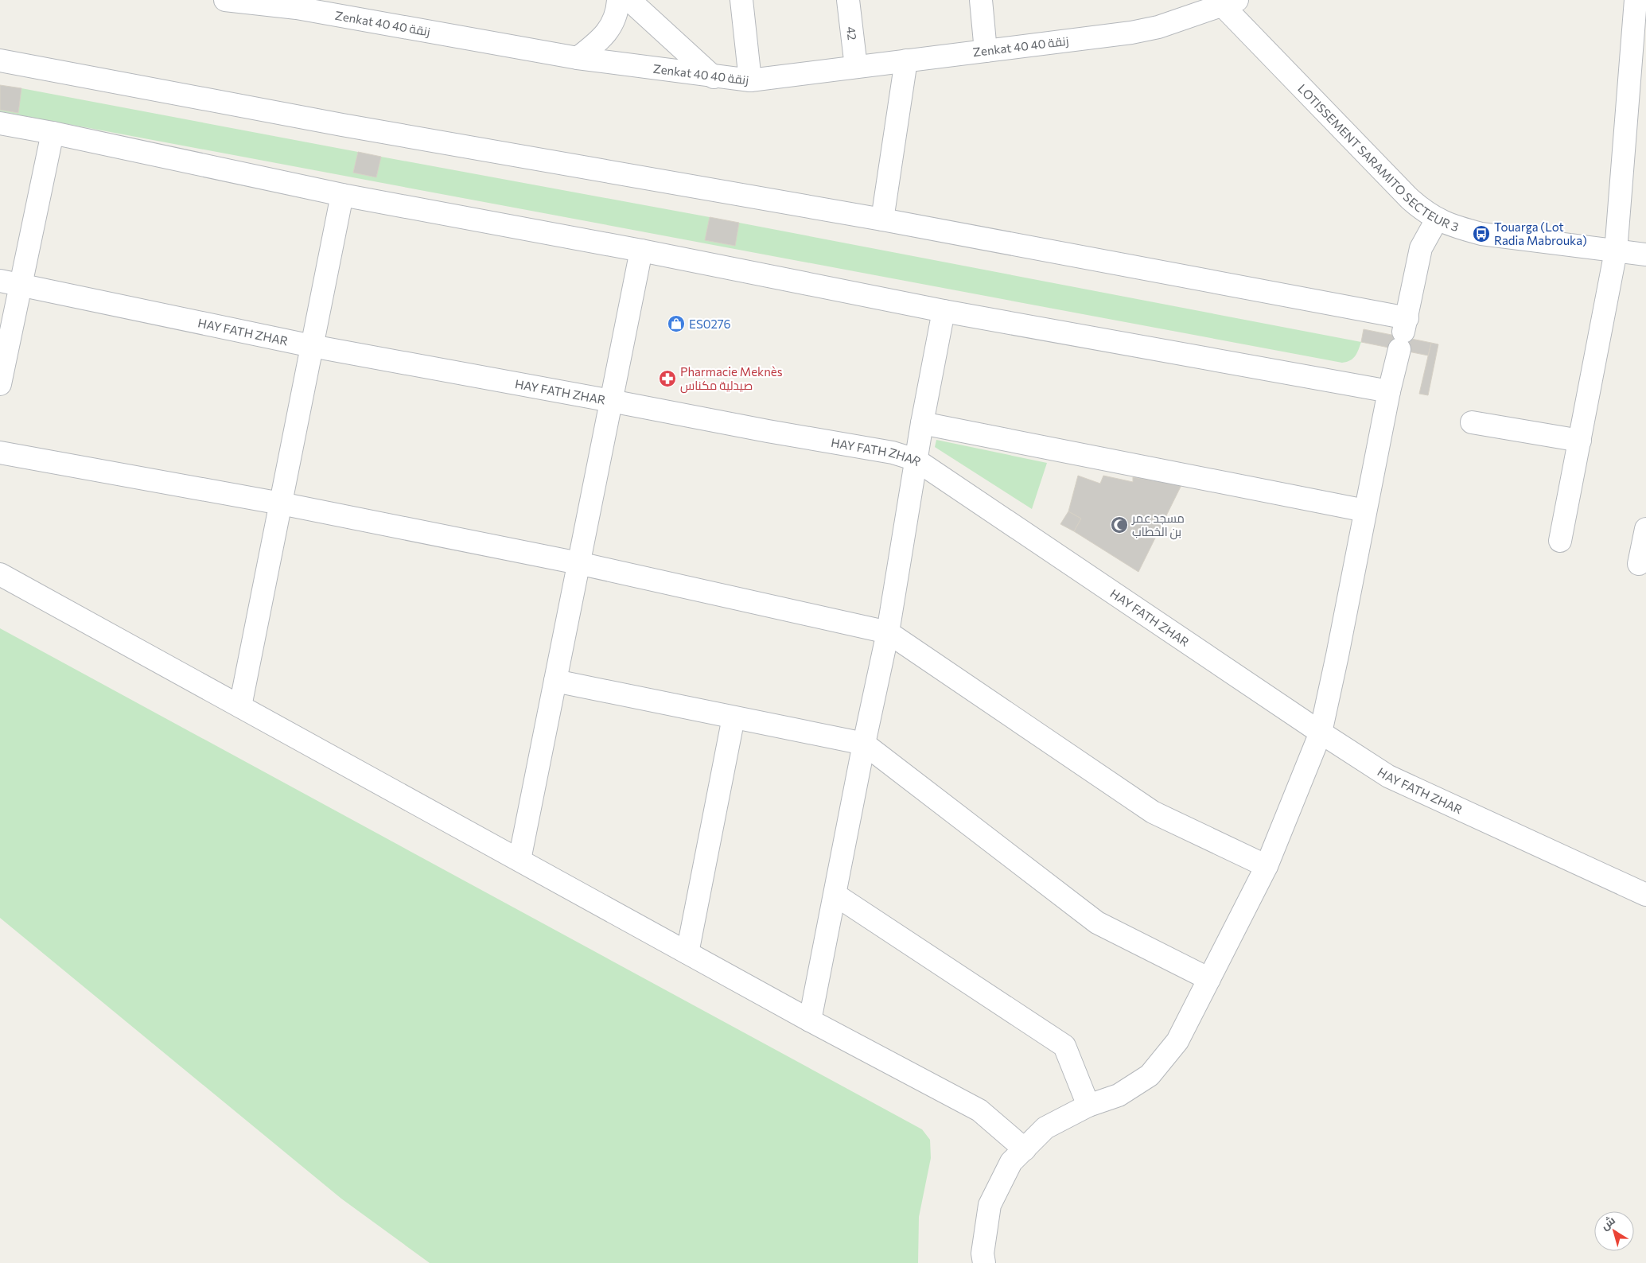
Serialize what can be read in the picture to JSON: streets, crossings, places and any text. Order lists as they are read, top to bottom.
{
  "streets": {
    "street": [
      "Zenkat 40 زنقة 40",
      "42",
      "LOTISSEMENT SARAMITO SECTEUR 3",
      "HAY FATH ZHAR"
    ]
  },
  "crossings": [
    ["Zenkat 40 زنقة 40", "42"],
    ["Zenkat 40 زنقة 40", "LOTISSEMENT SARAMITO SECTEUR 3"]
  ],
  "places": {
    "bus stop": ["Touarga (Lot Radia Mabrouka)"],
    "shop": ["ES0276"],
    "pharmacy": ["Pharmacie Meknès صيدلية مكناس"],
    "mosque": ["مسجد عمر بن الخطاب"]
  },
  "north": "top left"
}
